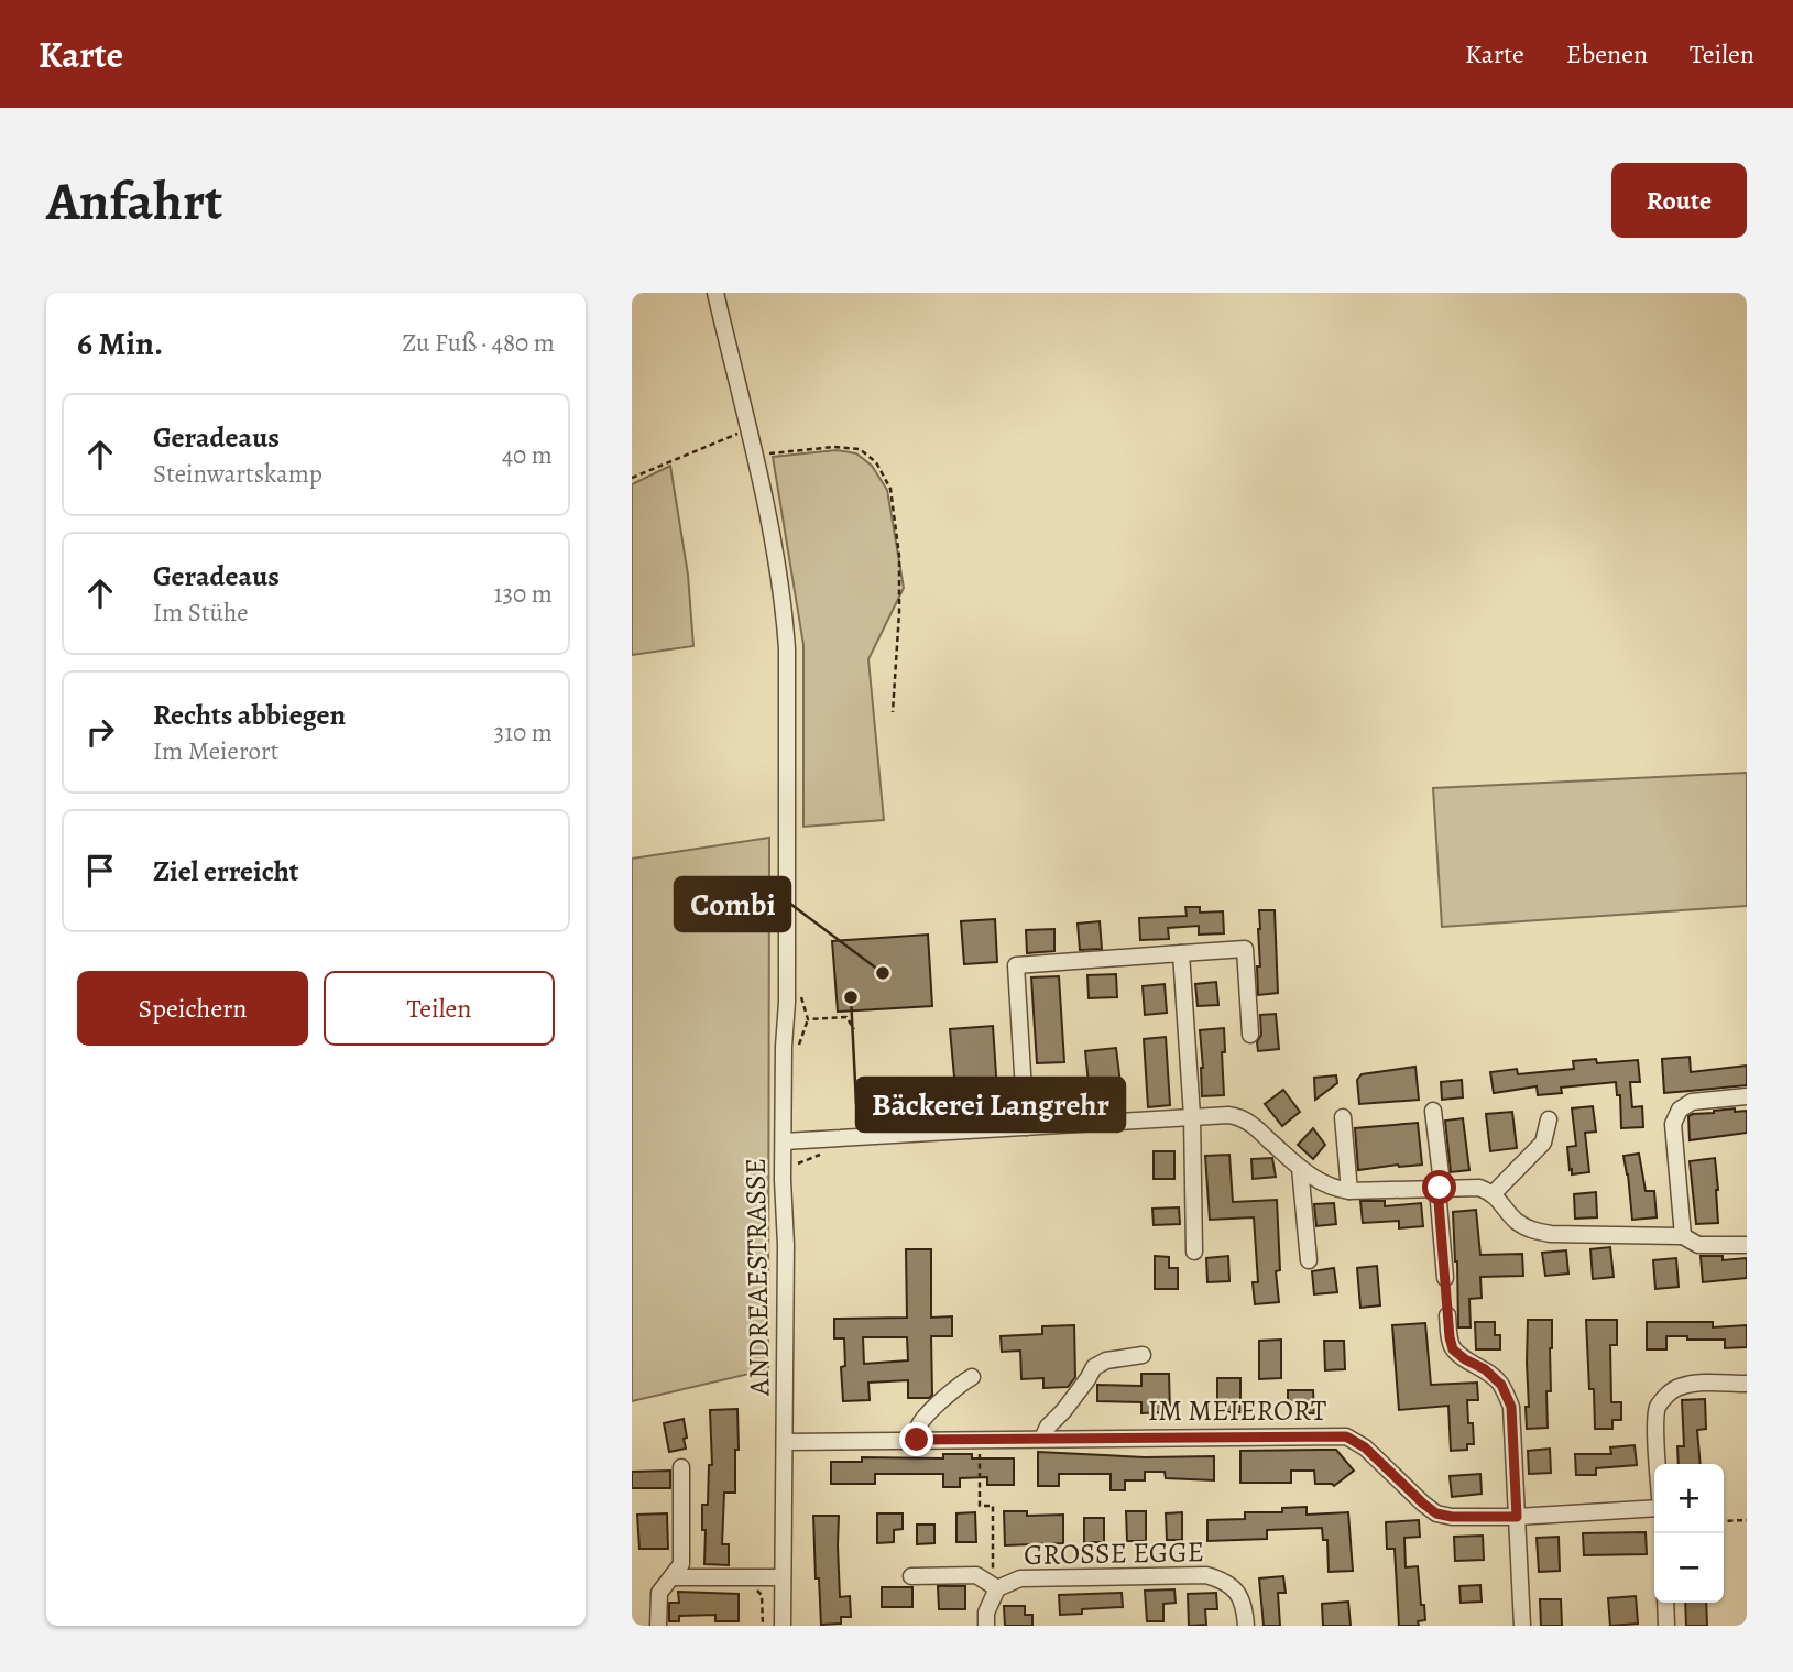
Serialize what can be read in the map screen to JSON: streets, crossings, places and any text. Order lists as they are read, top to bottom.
{
  "streets": {
    "street": ["ANDREAESTRASSE", "IM MEIERORT", "GROSSE EGGE"]
  },
  "crossings": [
    ["ANDREAESTRASSE", "IM MEIERORT"]
  ],
  "places": ["Combi", "Bäckerei Langrehr"],
  "page": {
    "header": "Karte",
    "nav": ["Karte", "Ebenen", "Teilen"],
    "buttons": [
      "Route",
      ["Speichern", "Teilen"]
    ],
    "title": "Anfahrt",
    "heading": ["6 Min.", "Zu Fuß · 480 m"],
    "list": [
      ["Geradeaus", "Steinwartskamp", "40 m"],
      ["Geradeaus", "Im Stühe", "130 m"],
      ["Rechts abbiegen", "Im Meierort", "310 m"],
      "Ziel erreicht"
    ],
    "map_buttons": ["+", "−"]
  }
}
